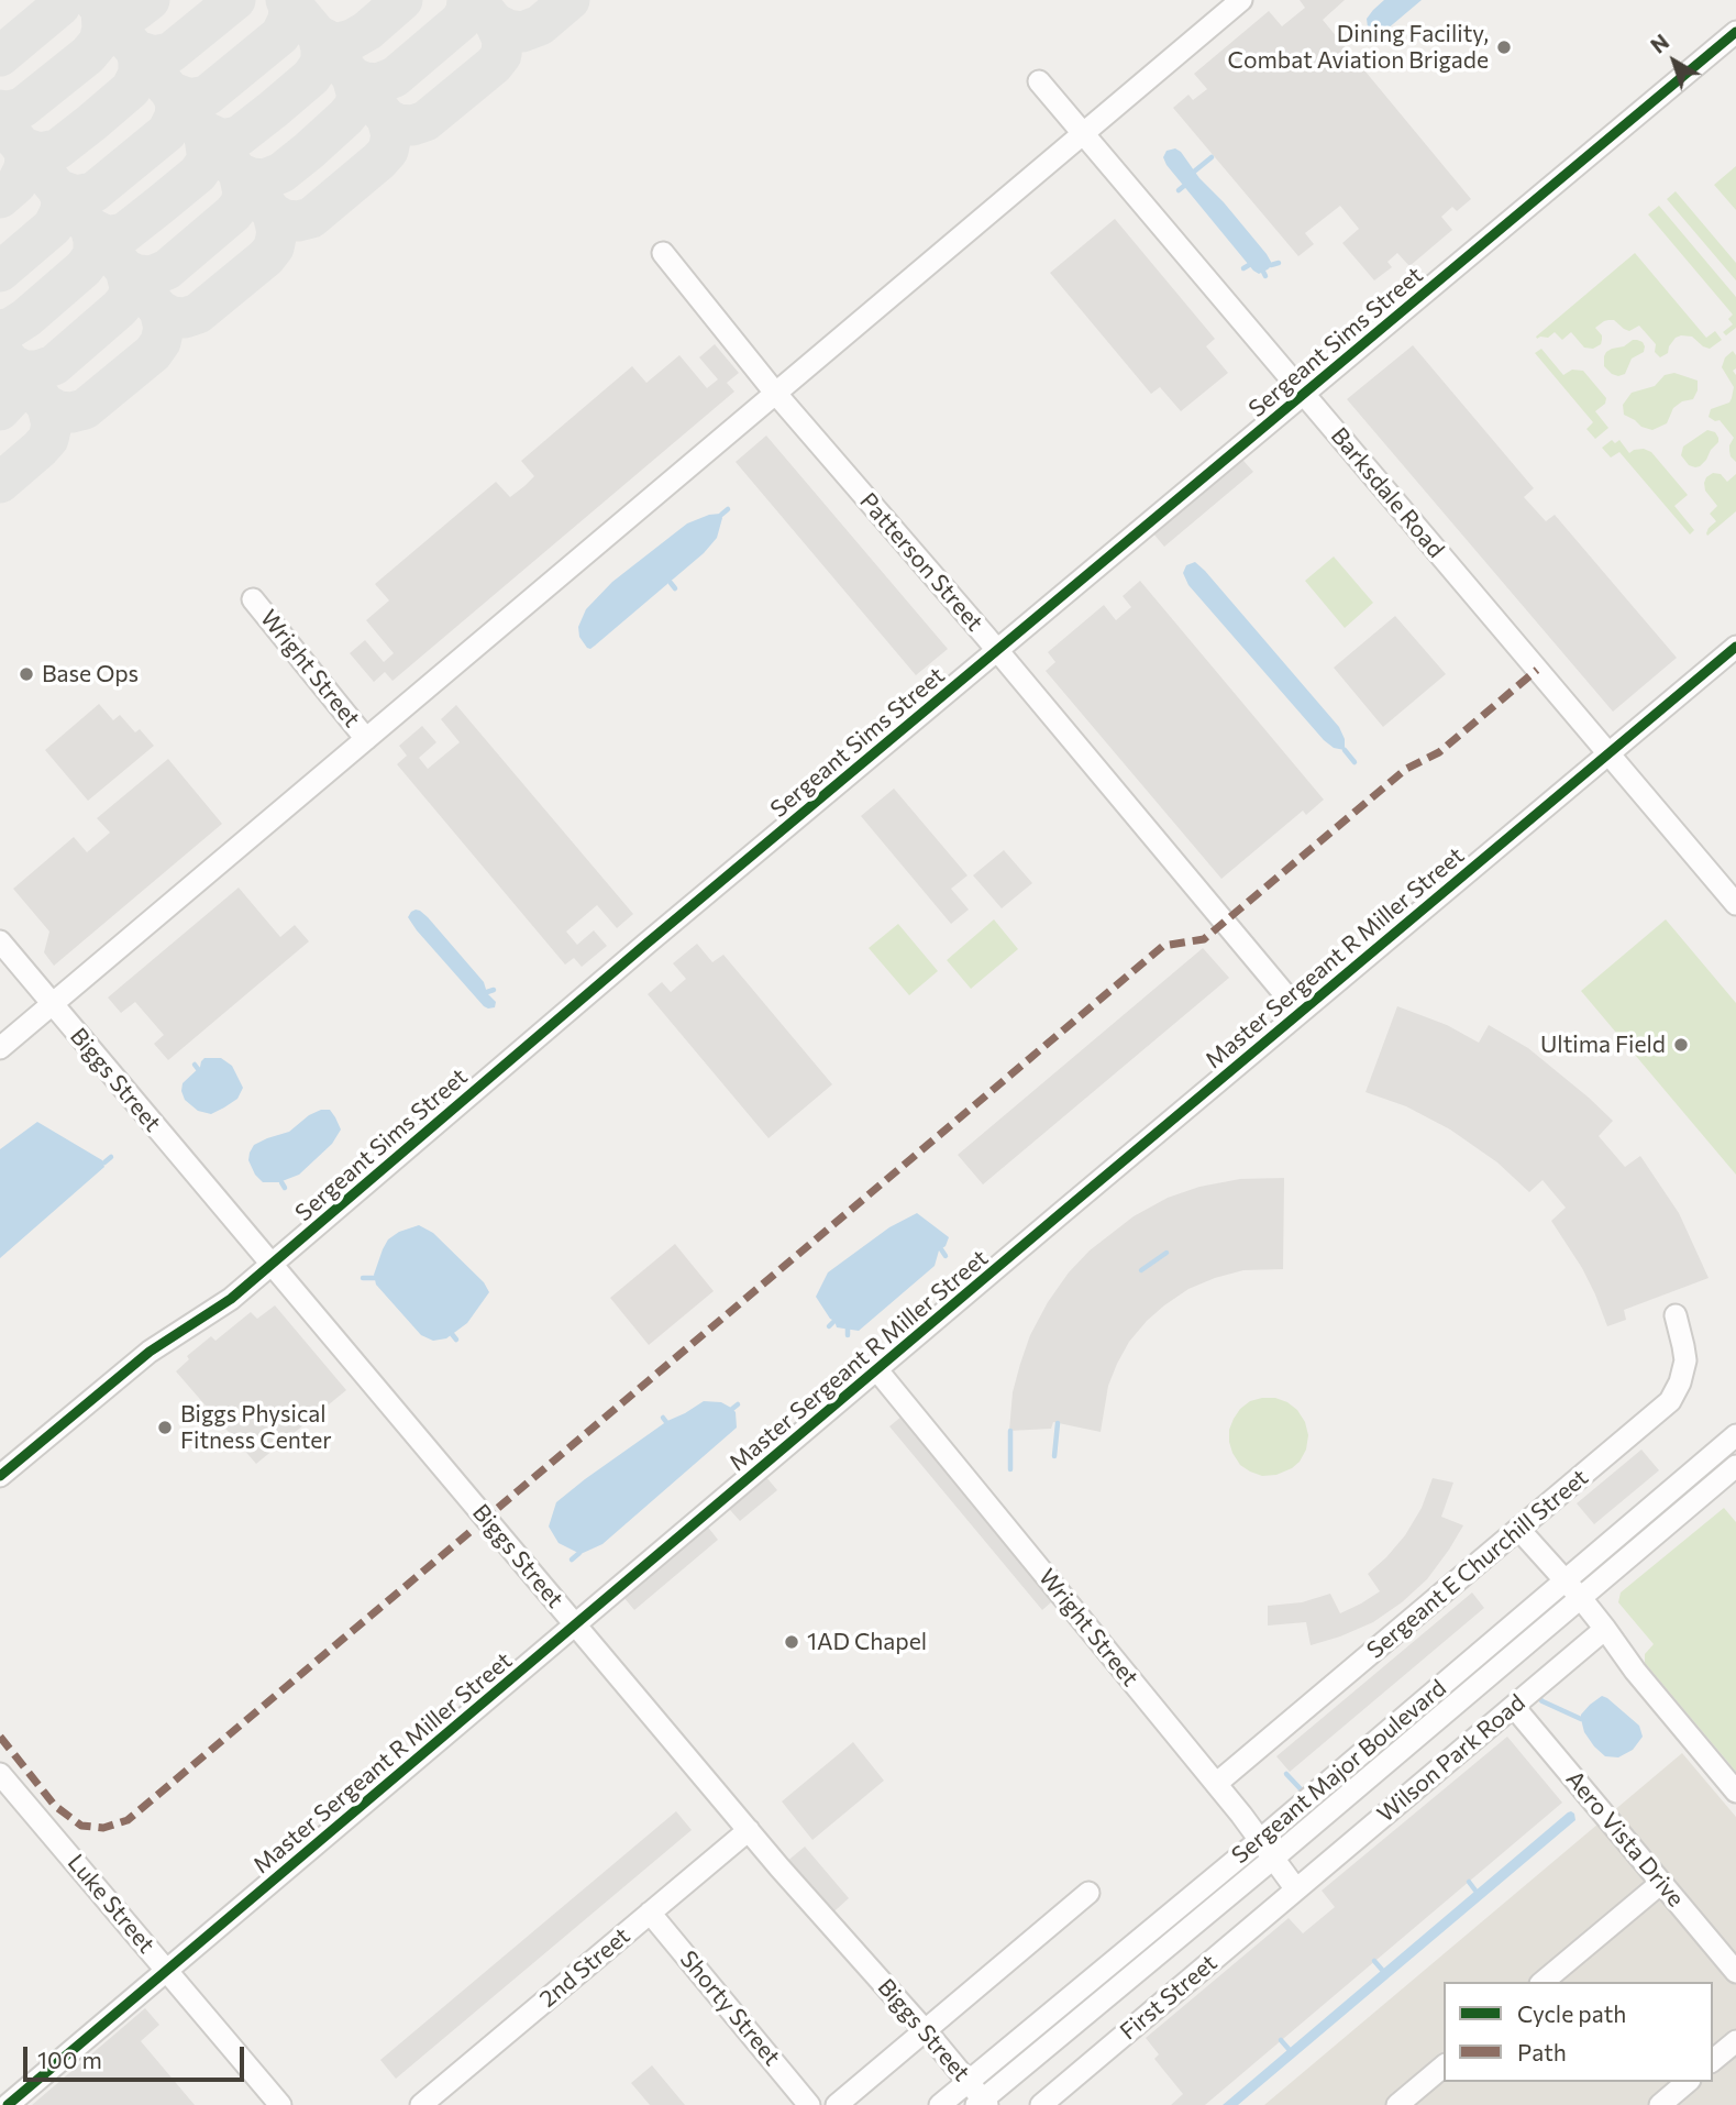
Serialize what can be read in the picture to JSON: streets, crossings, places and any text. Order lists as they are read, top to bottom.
{
  "streets": {
    "street": [
      "Sergeant Sims Street",
      "Barksdale Road",
      "Patterson Street",
      "Wright Street",
      "Master Sergeant R Miller Street",
      "Biggs Street",
      "Sergeant E Churchill Street",
      "Wilson Park Road",
      "Sergeant Major Boulevard",
      "Aero Vista Drive",
      "Luke Street",
      "2nd Street",
      "First Street",
      "Shorty Street"
    ]
  },
  "crossings": [
    ["Sergeant Sims Street", "Barksdale Road"],
    ["Sergeant Sims Street", "Patterson Street"],
    ["Sergeant Sims Street", "Biggs Street"],
    ["Barksdale Road", "Master Sergeant R Miller Street"],
    ["Patterson Street", "Master Sergeant R Miller Street"],
    ["Wright Street", "Master Sergeant R Miller Street"],
    ["Wright Street", "Sergeant E Churchill Street"],
    ["Wright Street", "Wilson Park Road"],
    ["Wright Street", "Sergeant Major Boulevard"],
    ["Wright Street", "First Street"],
    ["Master Sergeant R Miller Street", "Biggs Street"],
    ["Master Sergeant R Miller Street", "Luke Street"],
    ["Biggs Street", "Sergeant Major Boulevard"],
    ["Biggs Street", "2nd Street"],
    ["Wilson Park Road", "Aero Vista Drive"],
    ["Wilson Park Road", "First Street"],
    ["2nd Street", "Shorty Street"]
  ],
  "places": [
    "Dining Facility, Combat Aviation Brigade",
    "Base Ops",
    "Ultima Field",
    "Biggs Physical Fitness Center",
    "1AD Chapel"
  ],
  "legend": ["Cycle path", "Path"],
  "scale_bar": "100 m",
  "north": "top left"
}
